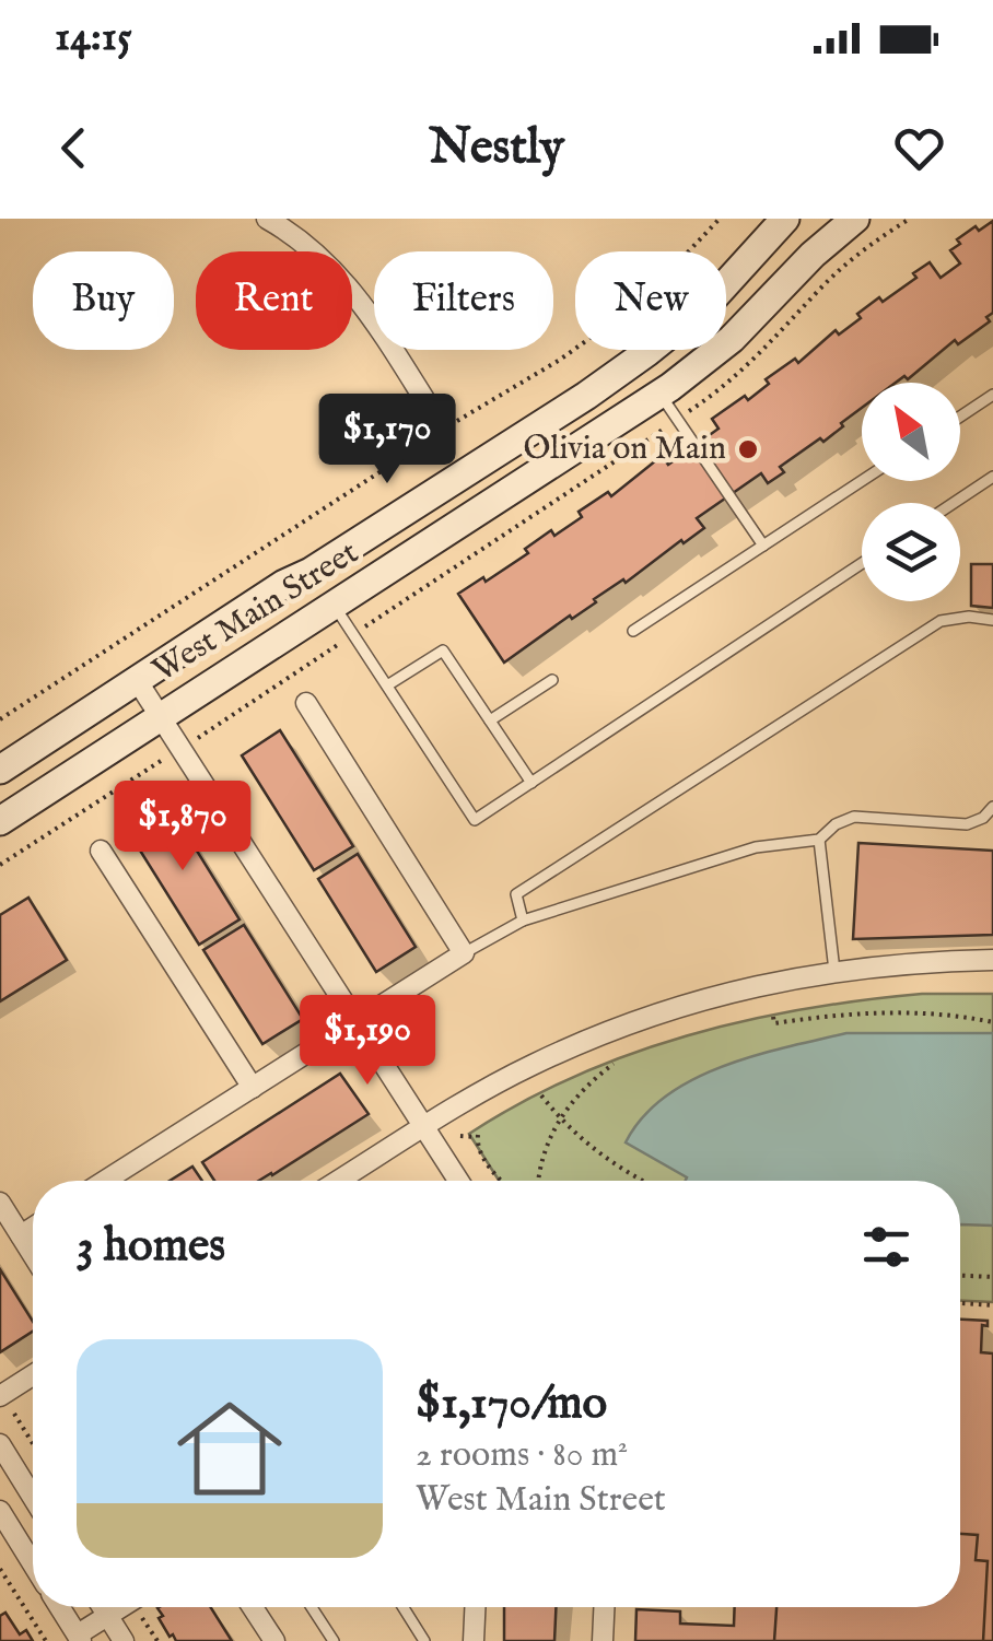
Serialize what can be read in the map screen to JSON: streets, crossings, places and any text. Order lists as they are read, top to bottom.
{
  "streets": {
    "main road": ["West Main Street"]
  },
  "places": ["Olivia on Main"],
  "north": "top left",
  "page": {
    "status": "14:15",
    "header": "Nestly",
    "chip": [
      "Buy",
      "Rent",
      "Filters",
      "New"
    ],
    "price": ["$1,170", "$1,870", "$1,190"],
    "heading": "3 homes",
    "list": [
      {
        "name": "$1,170/mo",
        "note": "2 rooms · 80 m² · West Main Street"
      }
    ]
  }
}
